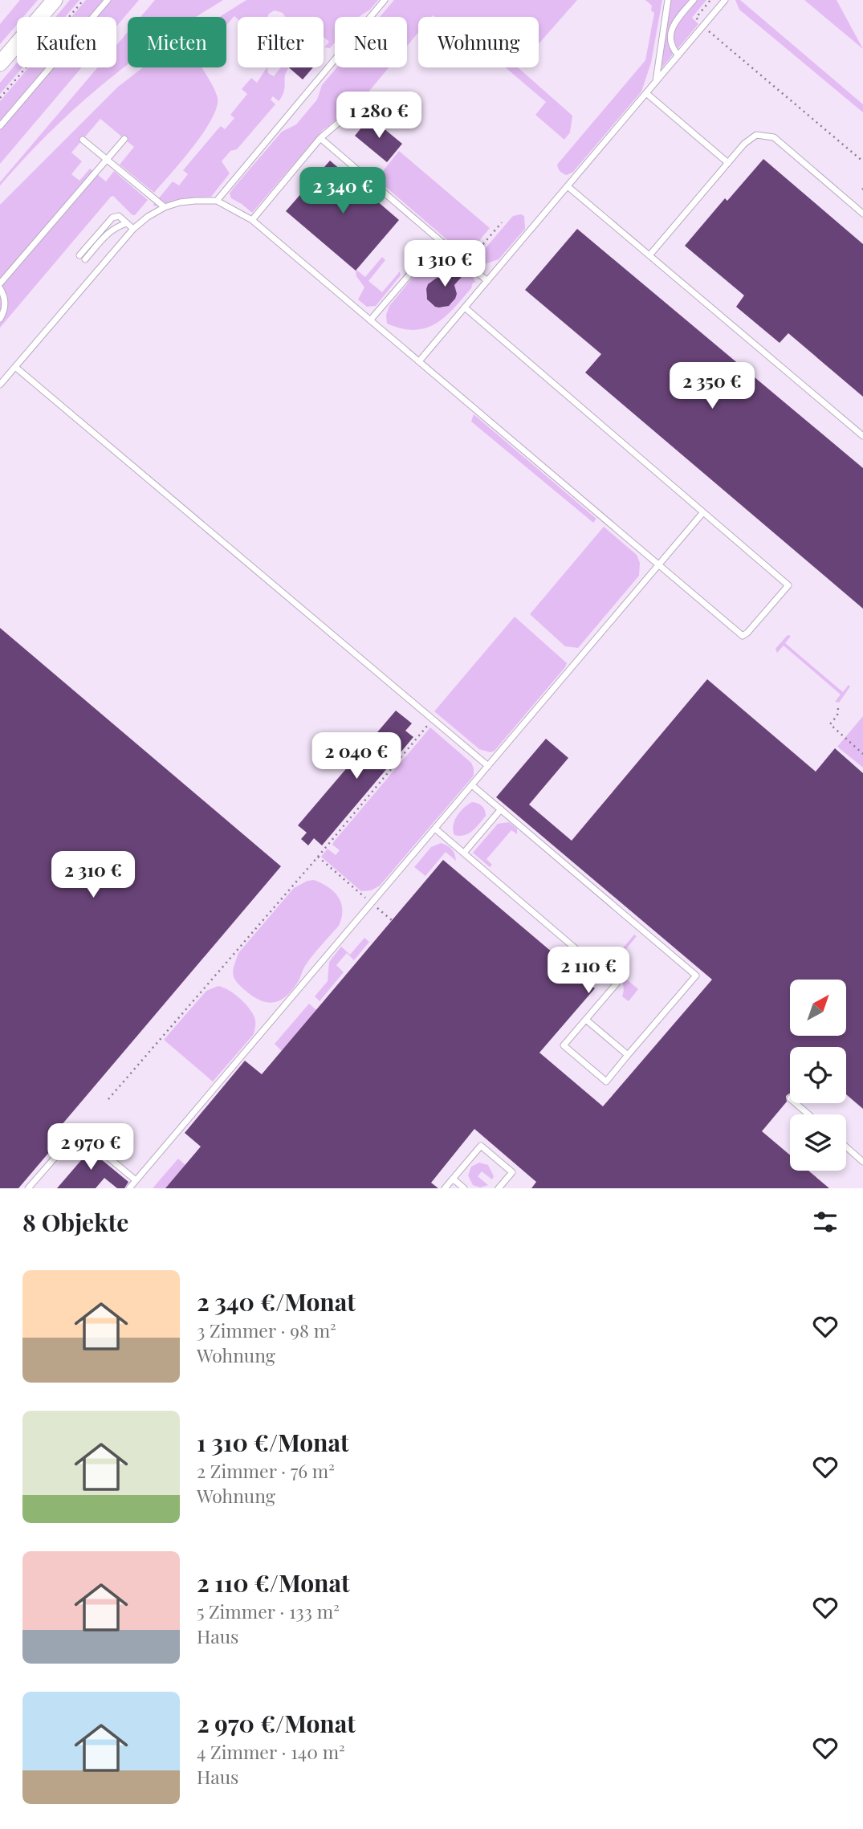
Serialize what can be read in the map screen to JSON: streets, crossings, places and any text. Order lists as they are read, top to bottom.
{
  "north": "top right",
  "page": {
    "chip": [
      "Kaufen",
      "Mieten",
      "Filter",
      "Neu",
      "Wohnung"
    ],
    "price": [
      "1 280 €",
      "2 340 €",
      "1 310 €",
      "2 350 €",
      "2 040 €",
      "2 310 €",
      "2 110 €",
      "2 970 €"
    ],
    "heading": "8 Objekte",
    "list": [
      {
        "name": "2 340 €/Monat",
        "note": "3 Zimmer · 98 m² · Wohnung"
      },
      {
        "name": "1 310 €/Monat",
        "note": "2 Zimmer · 76 m² · Wohnung"
      },
      {
        "name": "2 110 €/Monat",
        "note": "5 Zimmer · 133 m² · Haus"
      },
      {
        "name": "2 970 €/Monat",
        "note": "4 Zimmer · 140 m² · Haus"
      }
    ]
  }
}
